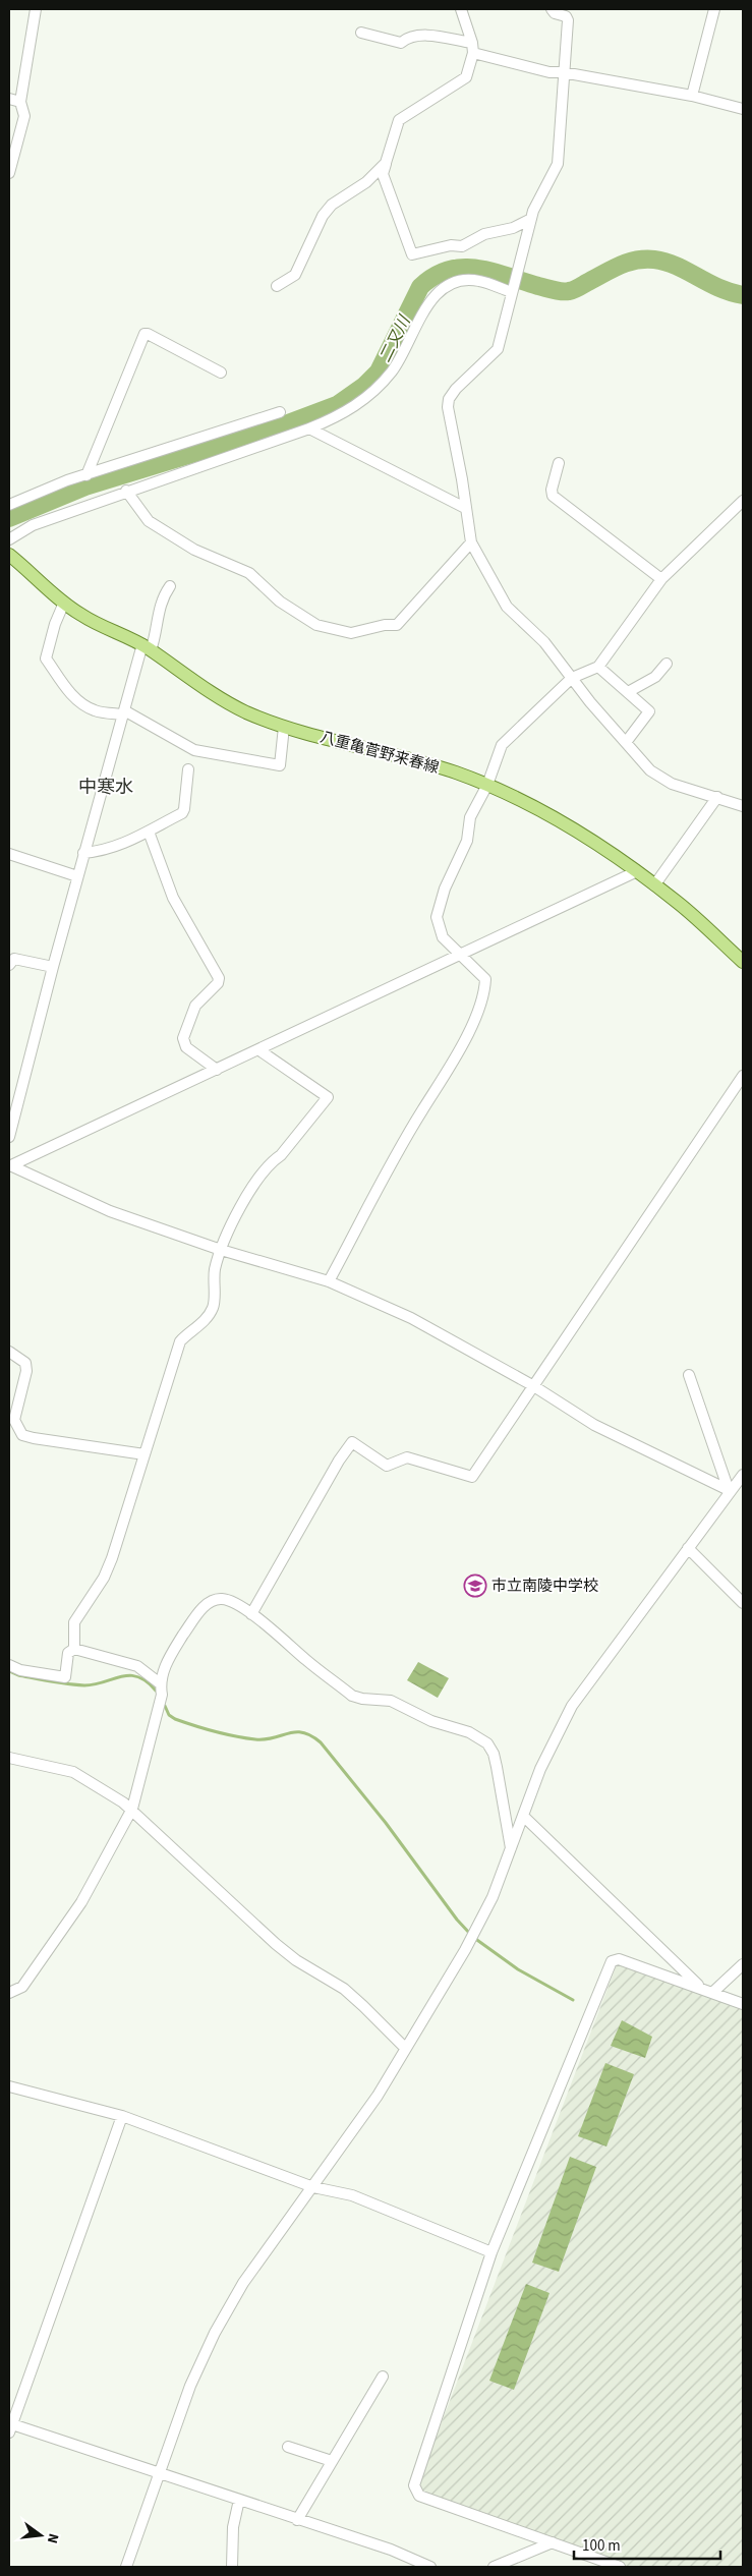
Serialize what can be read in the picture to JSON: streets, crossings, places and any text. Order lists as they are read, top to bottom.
{
  "streets": {
    "main road": ["八重亀菅野来春線"]
  },
  "districts": ["中寒水"],
  "water": ["二又川"],
  "places": {
    "school or university": ["市立南陵中学校"]
  },
  "scale_bar": "100 m",
  "north": "right"
}
